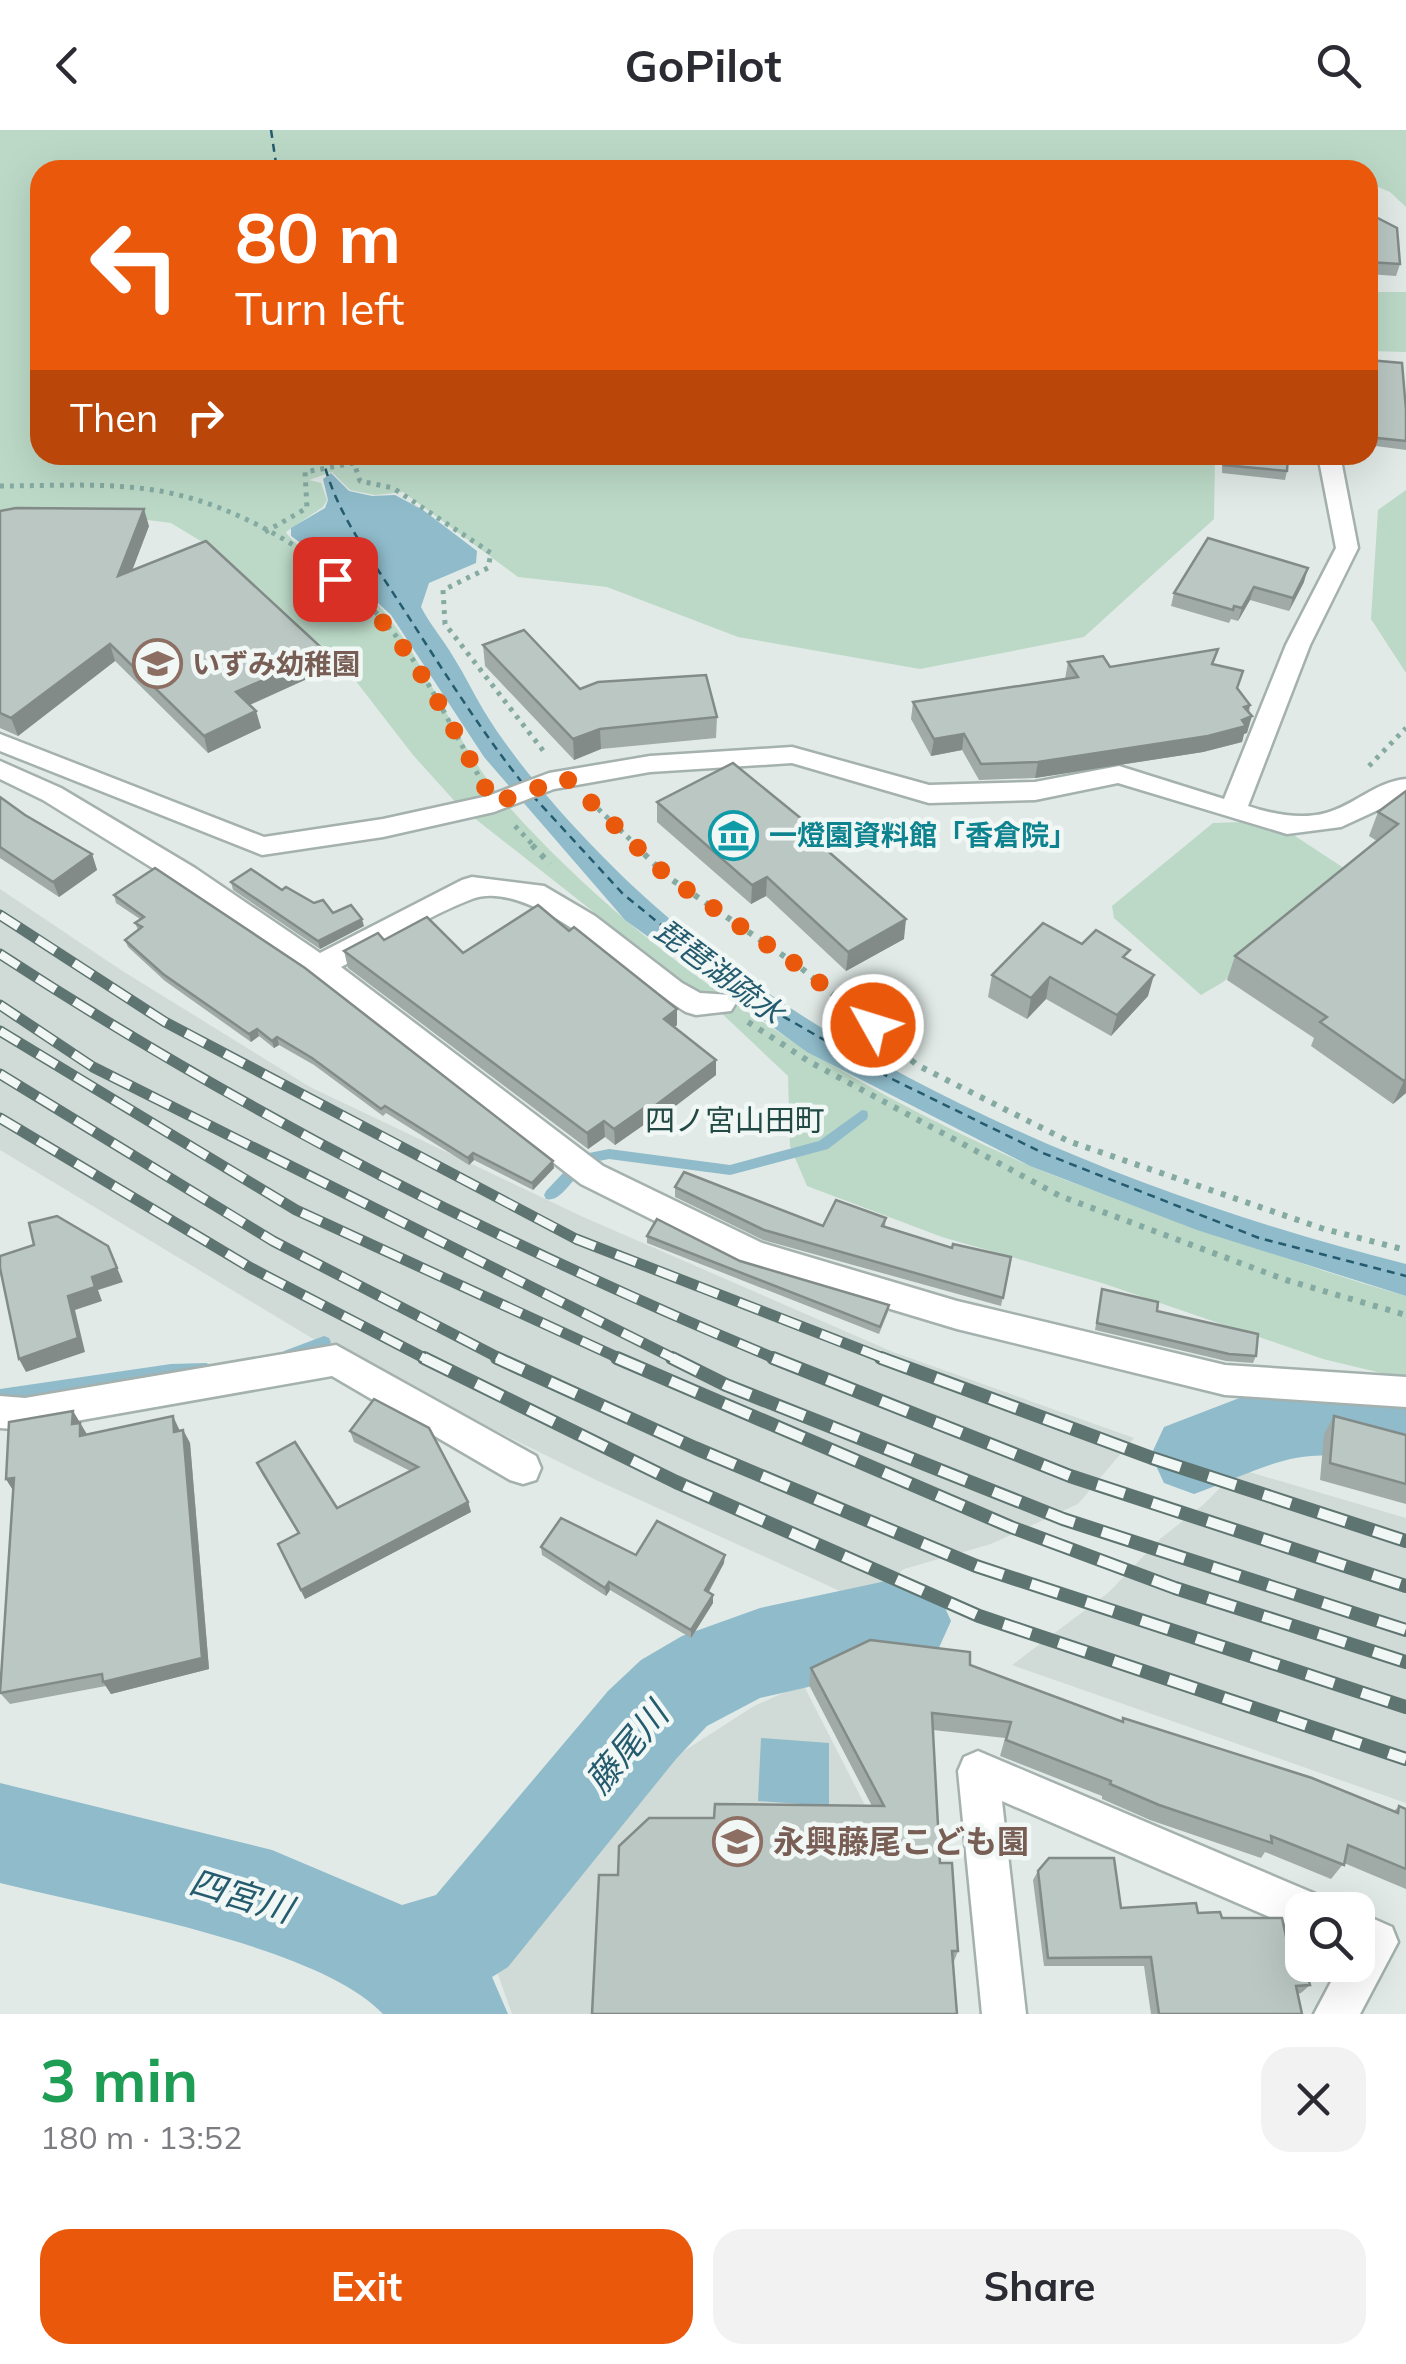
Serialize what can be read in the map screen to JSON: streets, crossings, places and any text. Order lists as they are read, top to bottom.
{
  "districts": ["四ノ宮山田町"],
  "water": ["琵琶湖疏水", "藤尾川", "四宮川"],
  "places": {
    "school or university": ["いずみ幼稚園", "永興藤尾こども園"],
    "museum": ["一燈園資料館「香倉院」"]
  },
  "page": {
    "header": "GoPilot",
    "turn": ["80 m", "Turn left"],
    "then": "Then",
    "heading": ["3 min", "180 m · 13:52"],
    "buttons": ["Exit", "Share"]
  }
}
